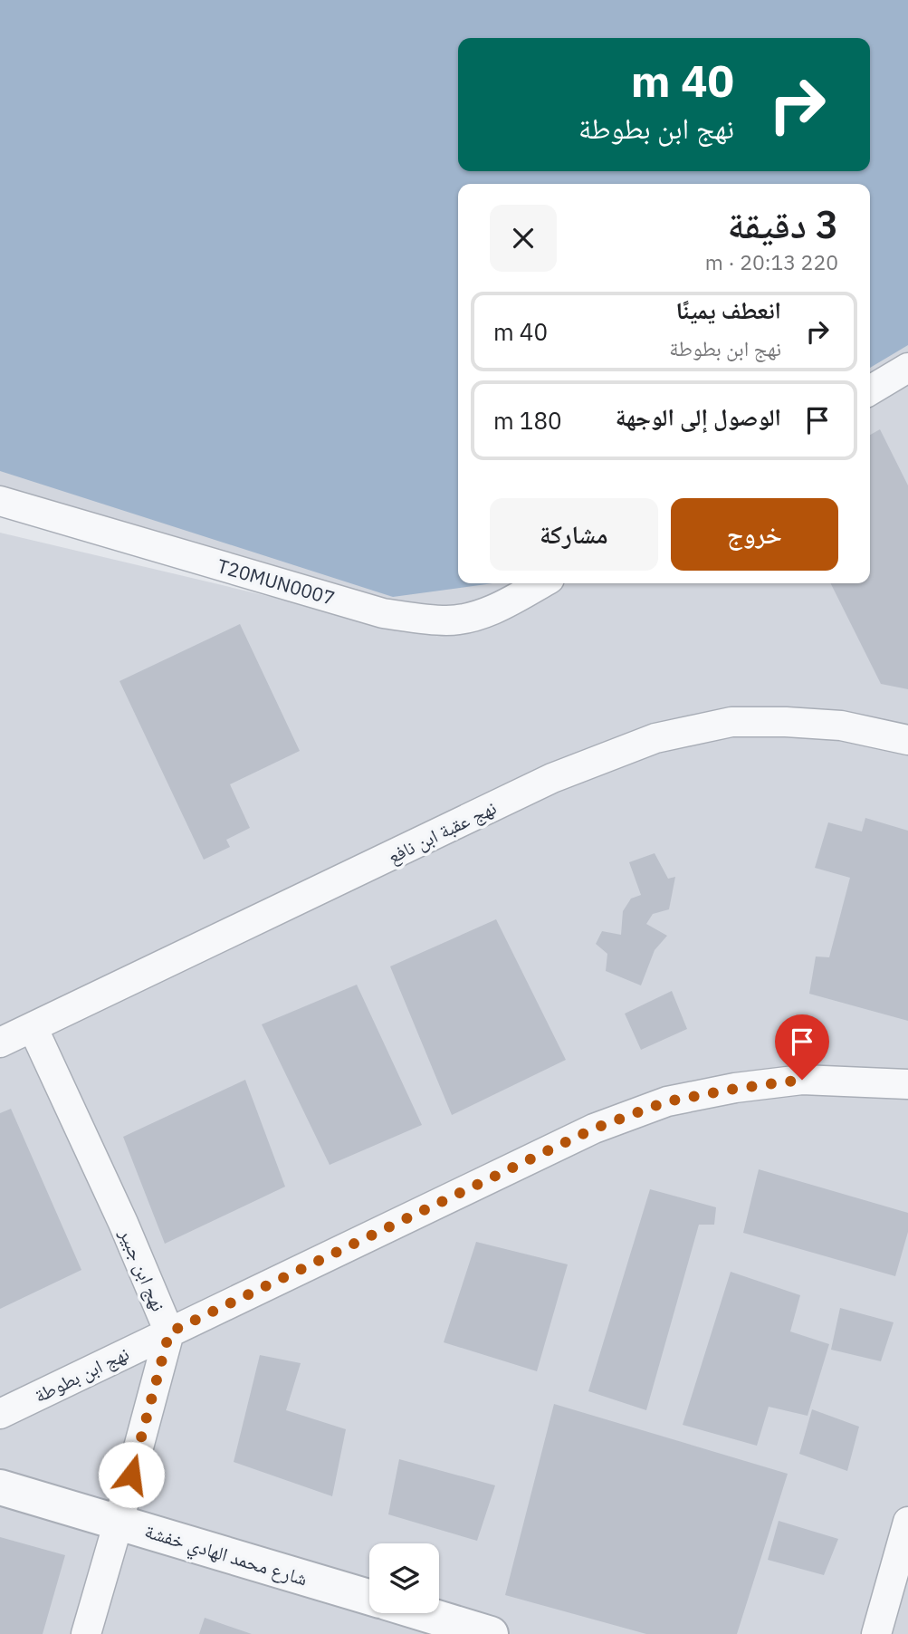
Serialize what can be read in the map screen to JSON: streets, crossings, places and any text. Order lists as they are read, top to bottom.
{
  "streets": {
    "street": [
      "T20MUN0007",
      "نهج عقبة ابن نافع",
      "نهج ابن جبير",
      "نهج ابن بطوطة",
      "شارع محمد الهادي خفشة"
    ]
  },
  "crossings": [
    ["نهج عقبة ابن نافع", "نهج ابن جبير"],
    ["نهج ابن جبير", "نهج ابن بطوطة"],
    ["نهج ابن جبير", "شارع محمد الهادي خفشة"]
  ],
  "page": {
    "turn": ["40 m", "نهج ابن بطوطة"],
    "heading": ["3 دقيقة", "220 m · 20:13"],
    "list": [
      {
        "name": "انعطف يمينًا",
        "note": "نهج ابن بطوطة",
        "value": "40 m"
      },
      {
        "name": "الوصول إلى الوجهة",
        "value": "180 m"
      }
    ],
    "buttons": ["خروج", "مشاركة"]
  }
}
